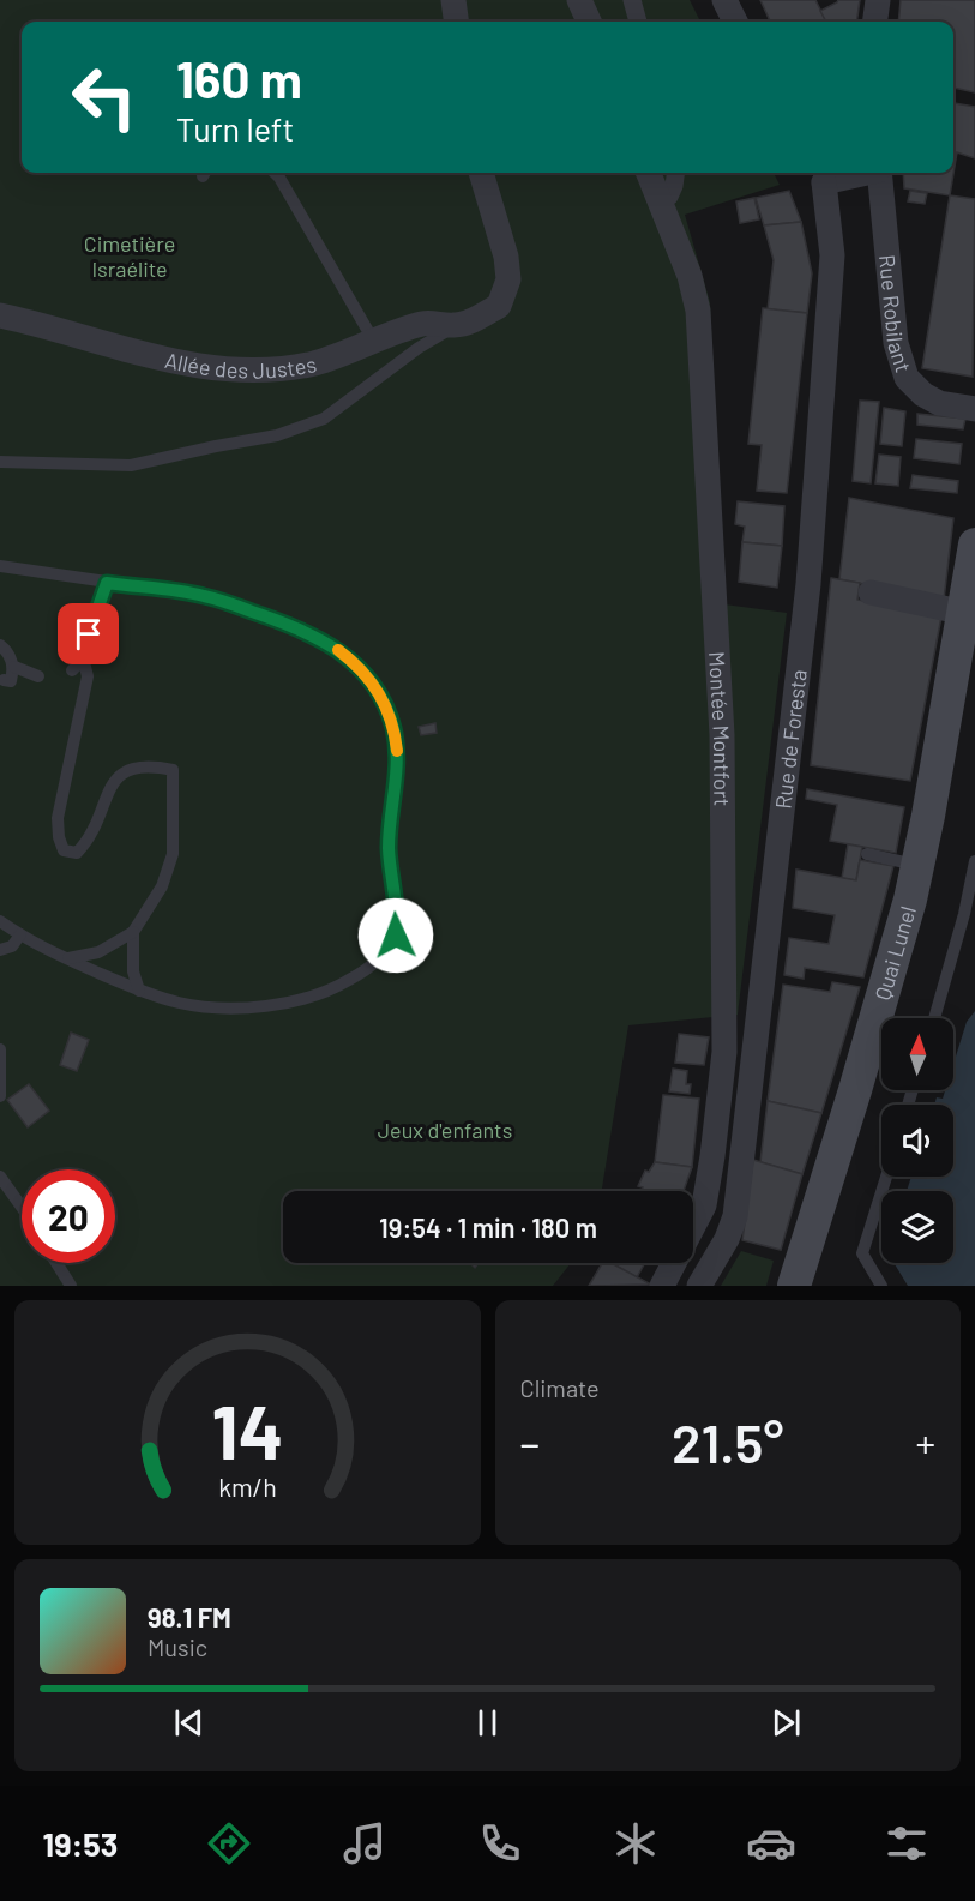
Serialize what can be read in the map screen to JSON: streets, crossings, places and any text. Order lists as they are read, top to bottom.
{
  "streets": {
    "main road": ["Quai Lunel"],
    "street": [
      "Rue Robilant",
      "Allée des Justes",
      "Montée Montfort",
      "Rue de Foresta"
    ]
  },
  "parks": ["Cimetière Israélite", "Jeux d'enfants"],
  "north": "top",
  "page": {
    "turn": ["160 m", "Turn left"],
    "limit": "20",
    "trip": "19:54 · 1 min · 180 m",
    "tile": "Climate",
    "heat": ["−", "21.5°", "+"],
    "song": ["98.1 FM", "Music"],
    "tabs": "19:53",
    "gauge": ["14", "km/h"]
  }
}
